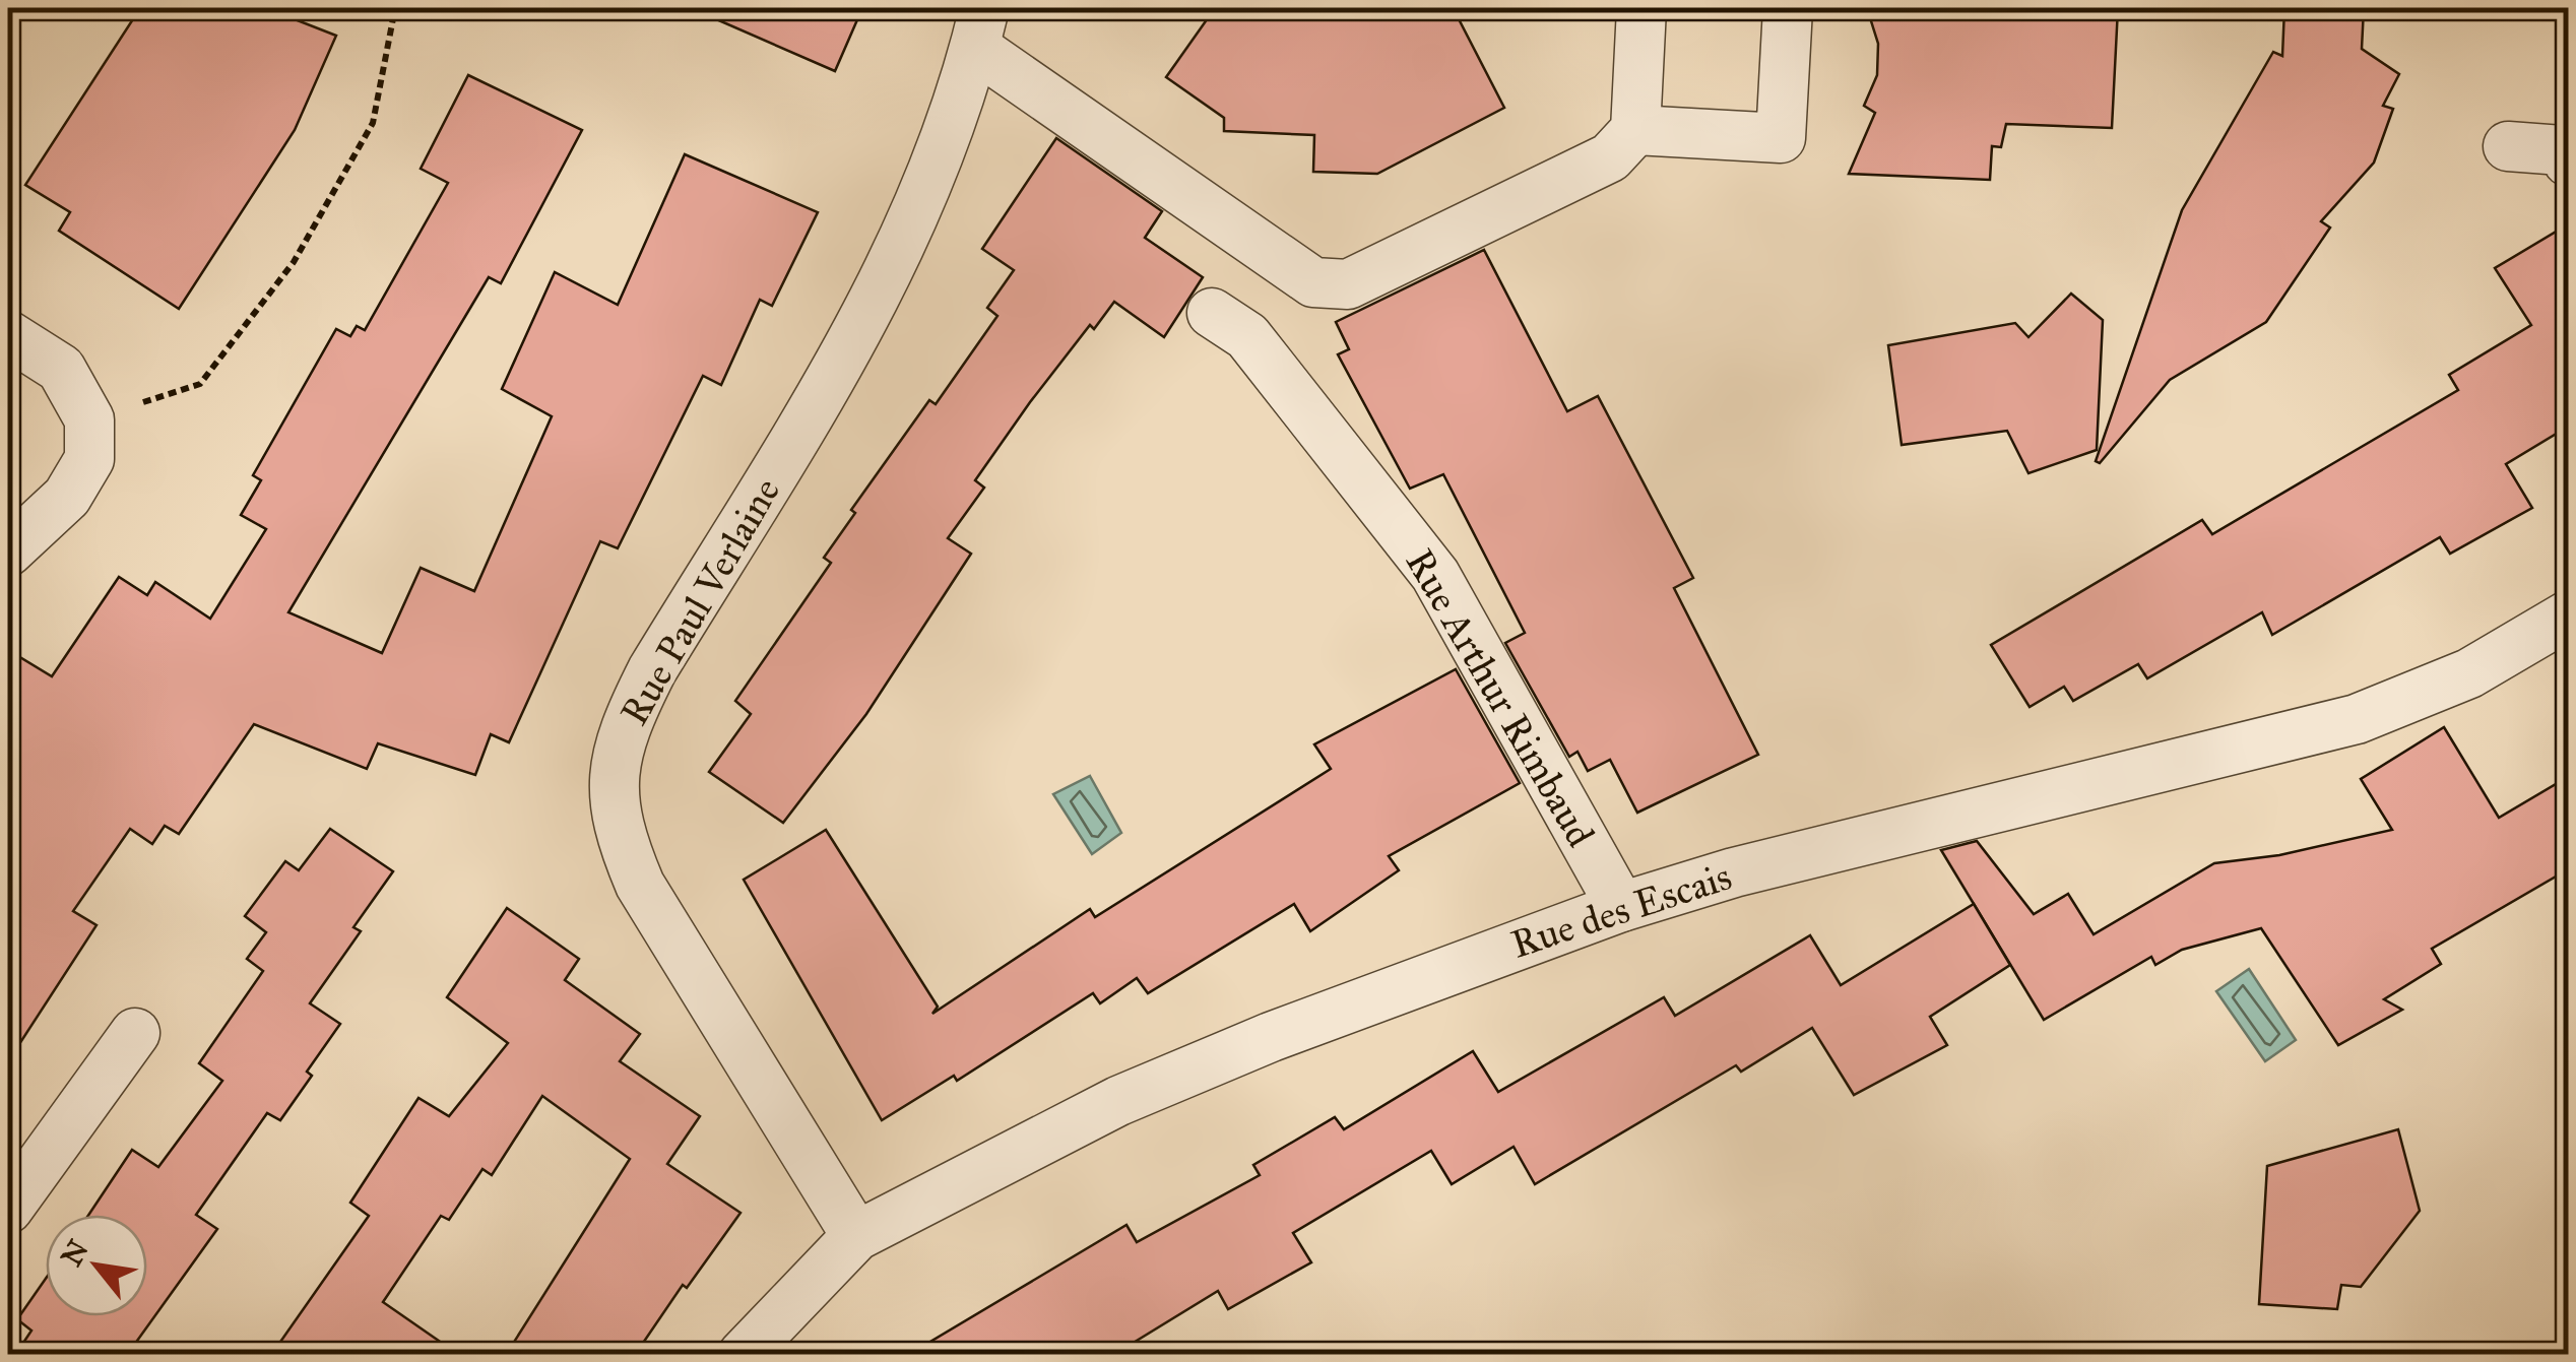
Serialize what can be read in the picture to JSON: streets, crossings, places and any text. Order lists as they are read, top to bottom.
{
  "streets": {
    "street": ["Rue Paul Verlaine", "Rue Arthur Rimbaud", "Rue des Escais"]
  },
  "crossings": [
    ["Rue Paul Verlaine", "Rue des Escais"],
    ["Rue Arthur Rimbaud", "Rue des Escais"]
  ],
  "north": "top left"
}
